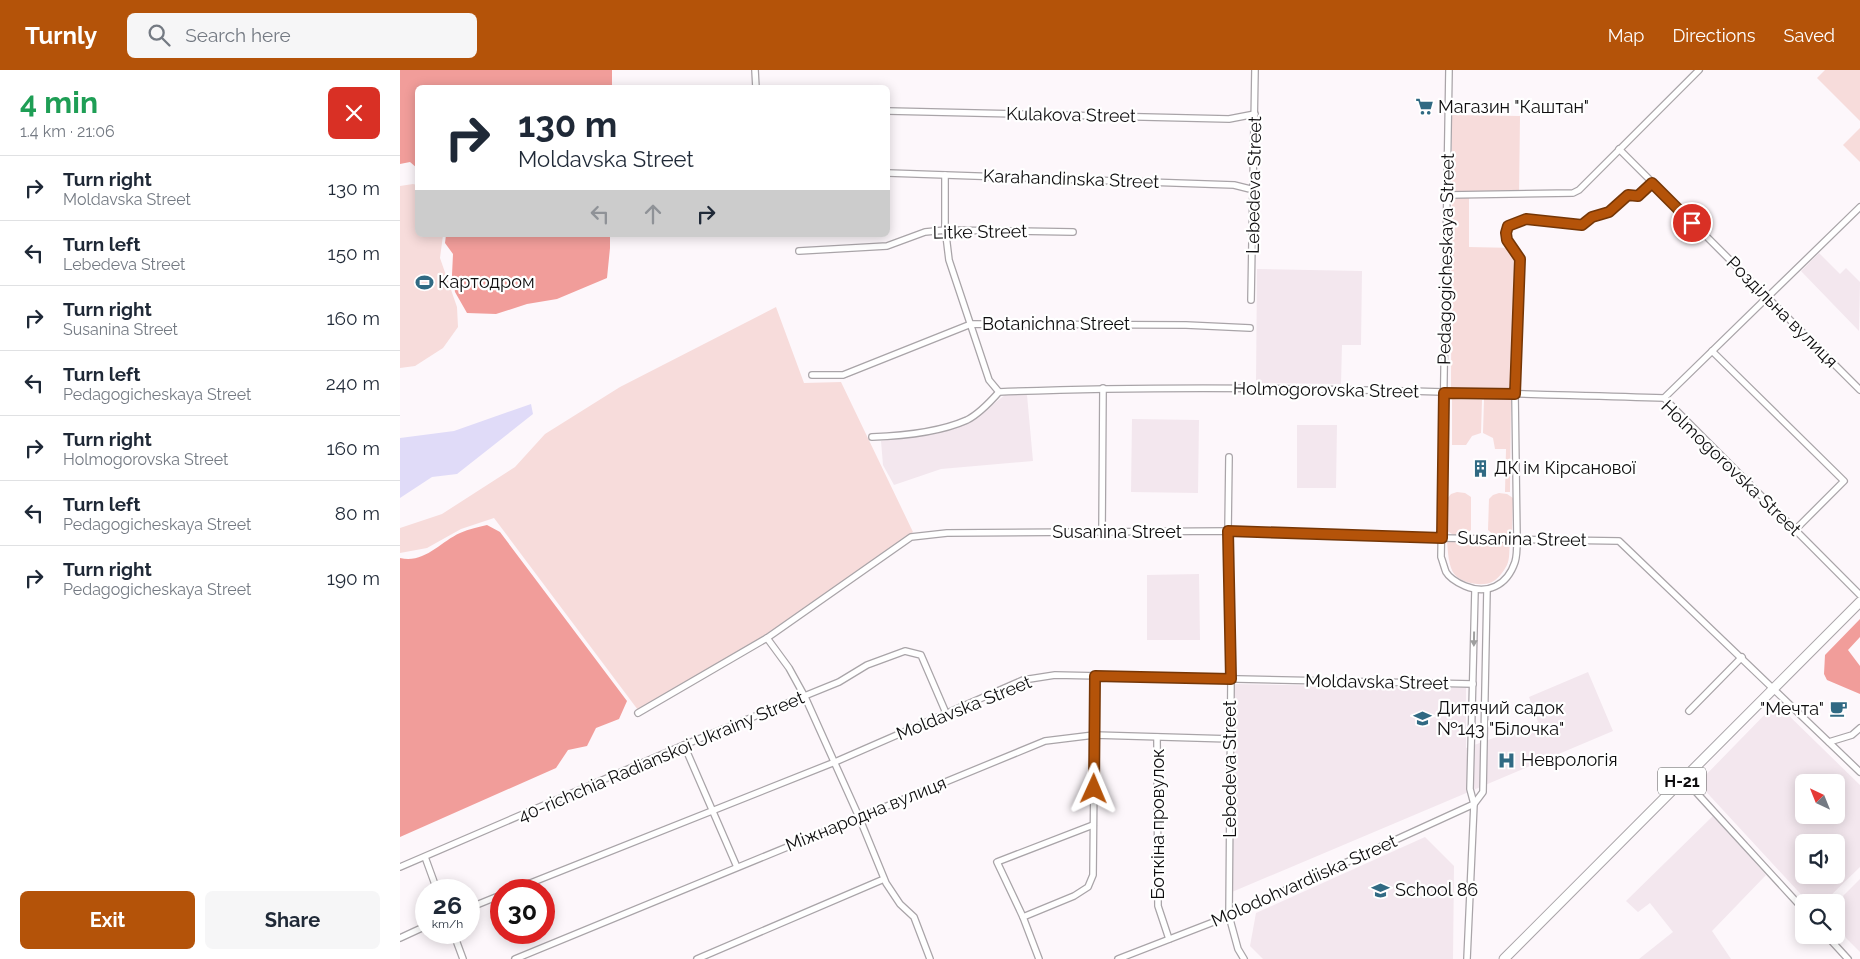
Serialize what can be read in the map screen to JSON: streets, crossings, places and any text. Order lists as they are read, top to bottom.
{
  "streets": {
    "main road": ["Н-21"],
    "street": [
      "Kulakova Street",
      "Karahandinska Street",
      "Lebedeva Street",
      "Litke Street",
      "Pedagogicheskaya Street",
      "Роздільна вулиця",
      "Botanichna Street",
      "Holmogorovska Street",
      "Susanina Street",
      "Moldavska Street",
      "40-richchia Radianskoi Ukrainy Street",
      "Міжнародна вулиця",
      "Боткіна провулок",
      "Molodohvardiiska Street"
    ]
  },
  "crossings": [
    ["Kulakova Street", "Lebedeva Street"],
    ["Karahandinska Street", "Lebedeva Street"],
    ["Lebedeva Street", "Susanina Street"],
    ["Lebedeva Street", "Moldavska Street"],
    ["Lebedeva Street", "Міжнародна вулиця"],
    ["Lebedeva Street", "Molodohvardiiska Street"],
    ["Pedagogicheskaya Street", "Holmogorovska Street"],
    ["Pedagogicheskaya Street", "Susanina Street"],
    ["Susanina Street", "Н-21"],
    ["Moldavska Street", "40-richchia Radianskoi Ukrainy Street"],
    ["Міжнародна вулиця", "Боткіна провулок"],
    ["Боткіна провулок", "Molodohvardiiska Street"]
  ],
  "places": {
    "supermarket": ["Магазин \"Каштан\""],
    "sports": ["Картодром"],
    "building": ["ДК ім Кірсанової"],
    "cafe": ["\"Мечта\""],
    "school or university": ["Дитячий садок №143 \"Білочка\"", "School 86"],
    "hospital": ["Неврологія"]
  },
  "north": "top left",
  "page": {
    "header": "Turnly",
    "search": "Search here",
    "nav": ["Map", "Directions", "Saved"],
    "heading": ["4 min", "1.4 km · 21:06"],
    "turn": ["130 m", "Moldavska Street"],
    "list": [
      {
        "name": "Turn right",
        "note": "Moldavska Street",
        "value": "130 m"
      },
      {
        "name": "Turn left",
        "note": "Lebedeva Street",
        "value": "150 m"
      },
      {
        "name": "Turn right",
        "note": "Susanina Street",
        "value": "160 m"
      },
      {
        "name": "Turn left",
        "note": "Pedagogicheskaya Street",
        "value": "240 m"
      },
      {
        "name": "Turn right",
        "note": "Holmogorovska Street",
        "value": "160 m"
      },
      {
        "name": "Turn left",
        "note": "Pedagogicheskaya Street",
        "value": "80 m"
      },
      {
        "name": "Turn right",
        "note": "Pedagogicheskaya Street",
        "value": "190 m"
      }
    ],
    "speed": "26 km/h",
    "limit": "30",
    "buttons": ["Exit", "Share"]
  }
}
